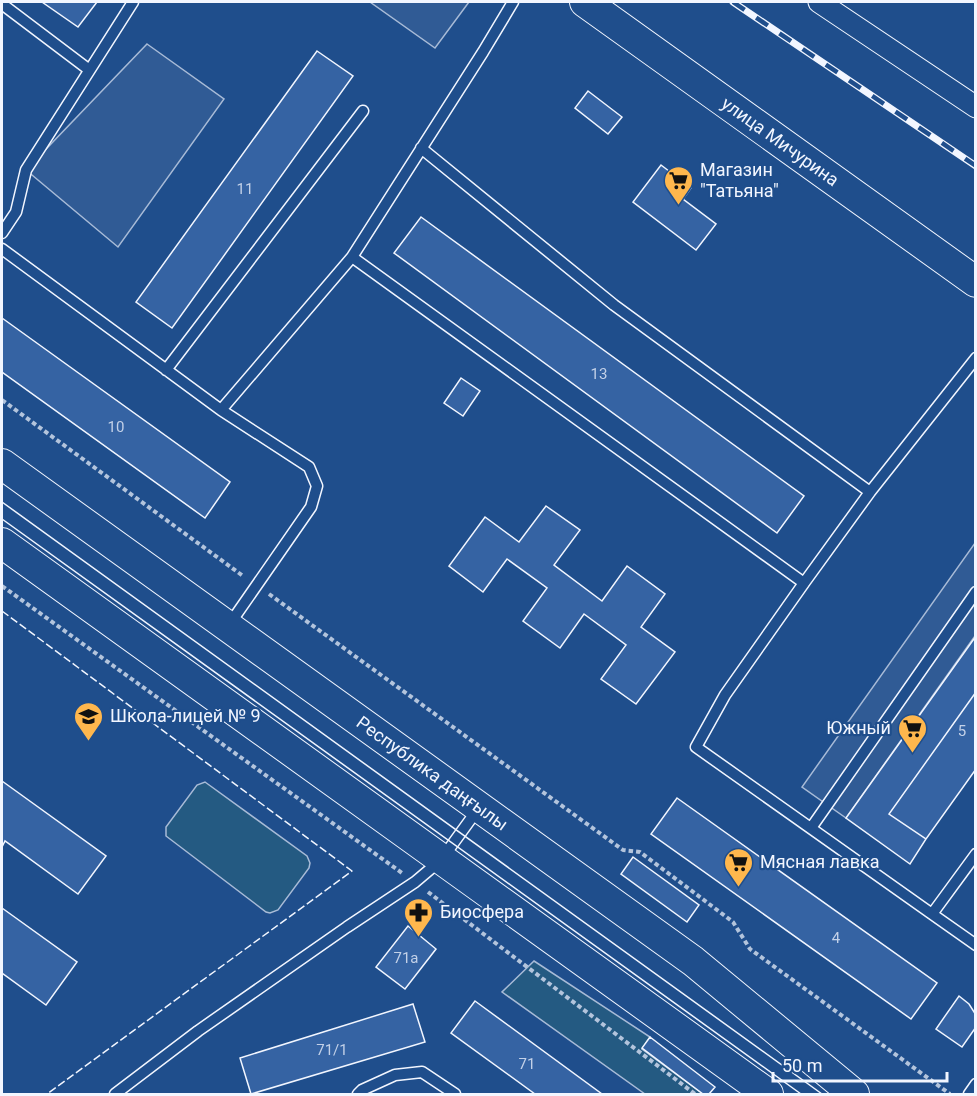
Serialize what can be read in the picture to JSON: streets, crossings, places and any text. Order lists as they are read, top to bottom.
{
  "streets": {
    "main road": ["улица Мичурина", "Республика даңғылы"]
  },
  "places": {
    "supermarket": ["Магазин \"Татьяна\"", "Южный", "Мясная лавка"],
    "school or university": ["Школа-лицей № 9"],
    "pharmacy": ["Биосфера"]
  },
  "house_numbers": [
    "11",
    "13",
    "10",
    "5",
    "4",
    "71а",
    "71/1",
    "71"
  ],
  "scale_bar": "50 m"
}
